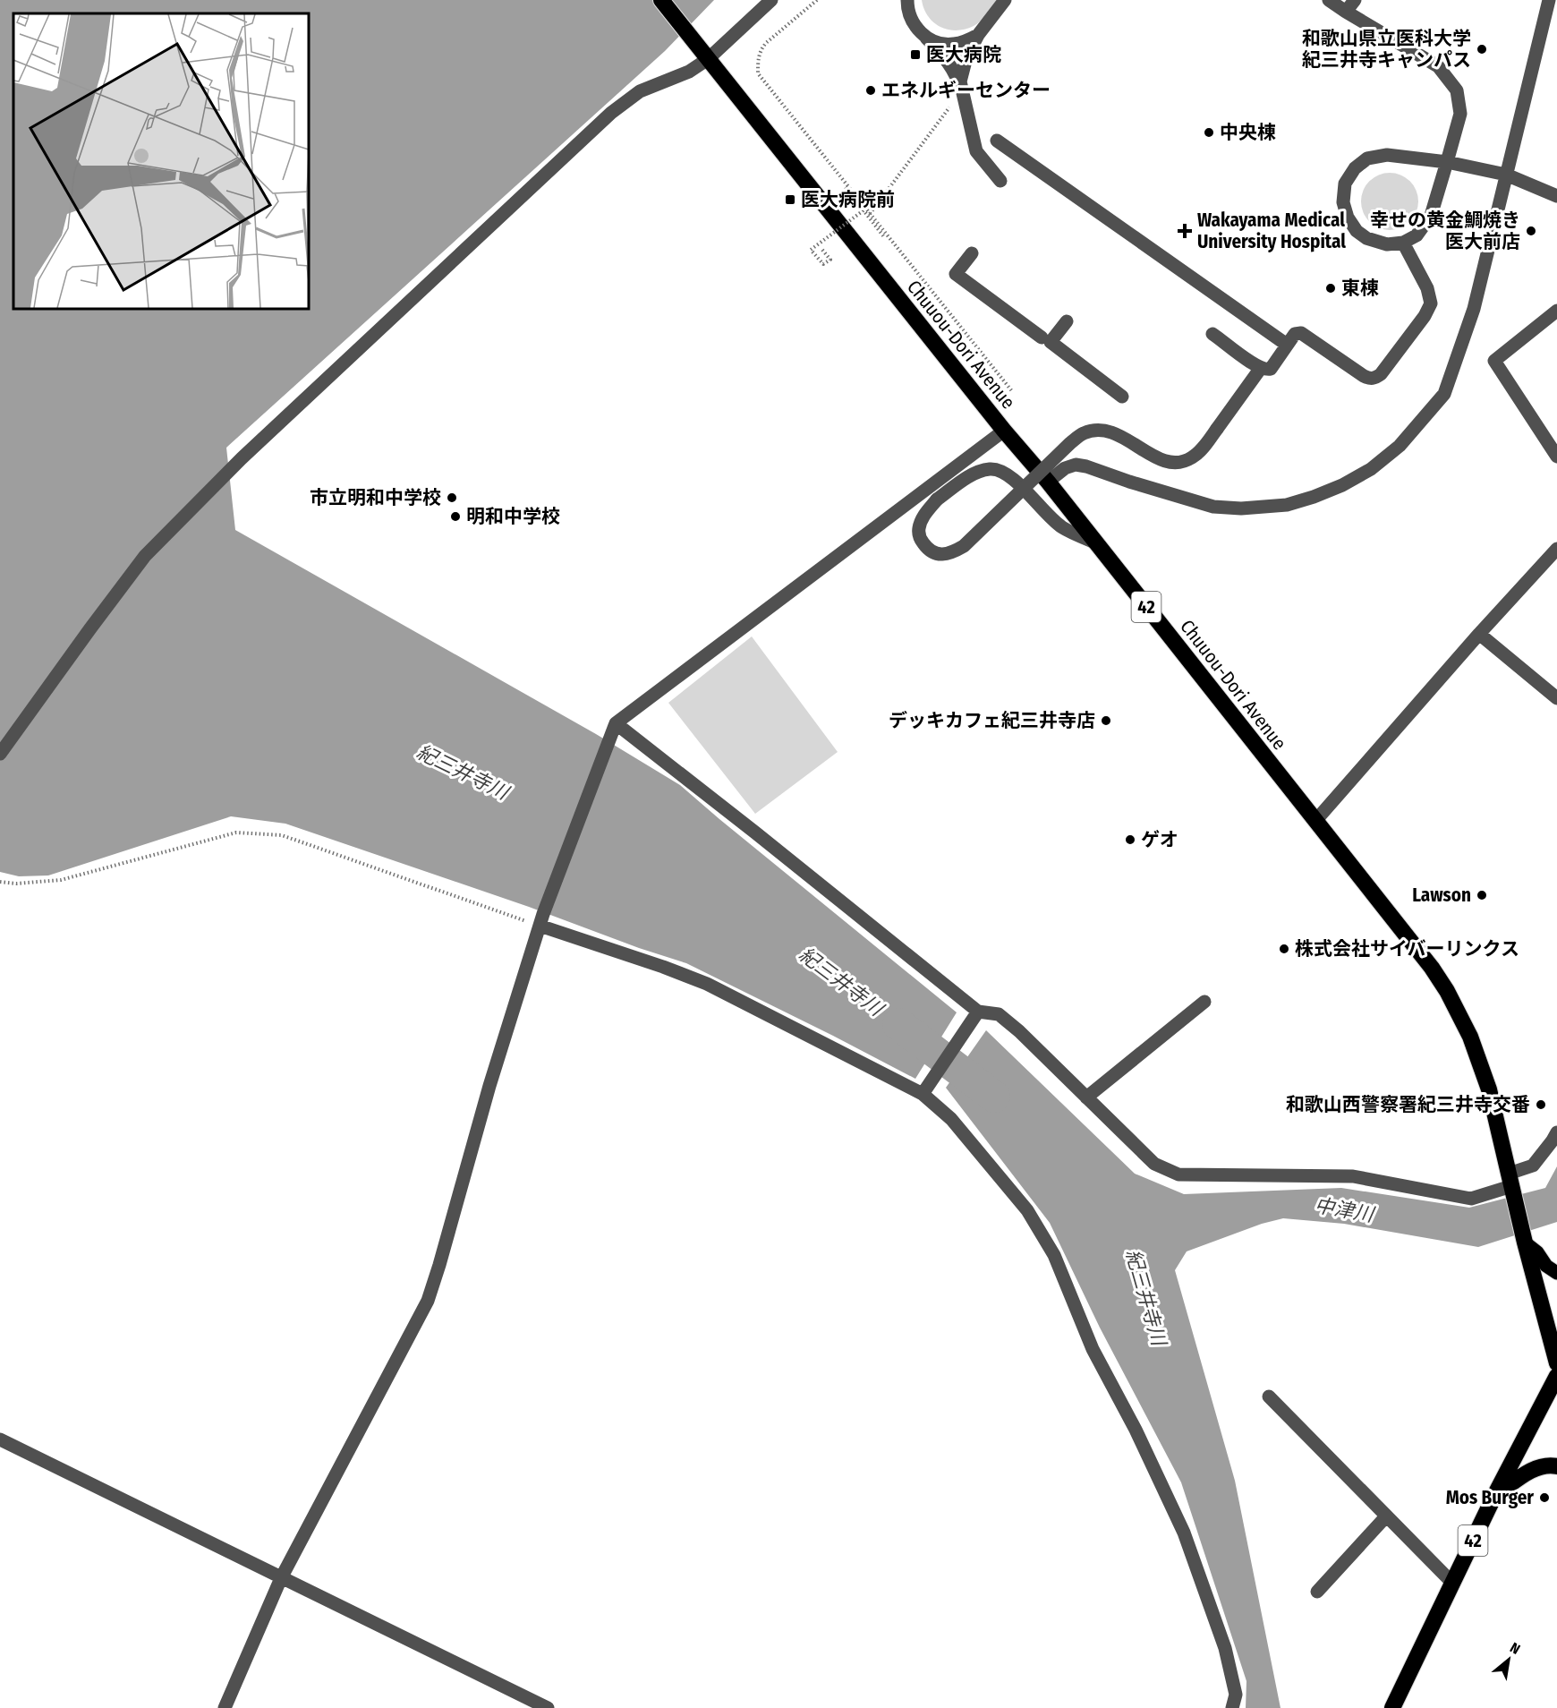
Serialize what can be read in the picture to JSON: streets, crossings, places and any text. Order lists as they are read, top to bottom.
{
  "streets": {
    "highway": ["Chuuou-Dori Avenue", "42"]
  },
  "water": ["紀三井寺川", "中津川"],
  "places": {
    "other": [
      "和歌山県立医科大学 紀三井寺キャンパス",
      "エネルギーセンター",
      "中央棟",
      "幸せの黄金鯛焼き 医大前店",
      "東棟",
      "市立明和中学校",
      "明和中学校",
      "デッキカフェ紀三井寺店",
      "ゲオ",
      "Lawson",
      "株式会社サイバーリンクス",
      "和歌山西警察署紀三井寺交番",
      "Mos Burger"
    ],
    "transit": ["医大病院", "医大病院前"],
    "health": ["Wakayama Medical University Hospital"]
  },
  "north": "top right"
}
